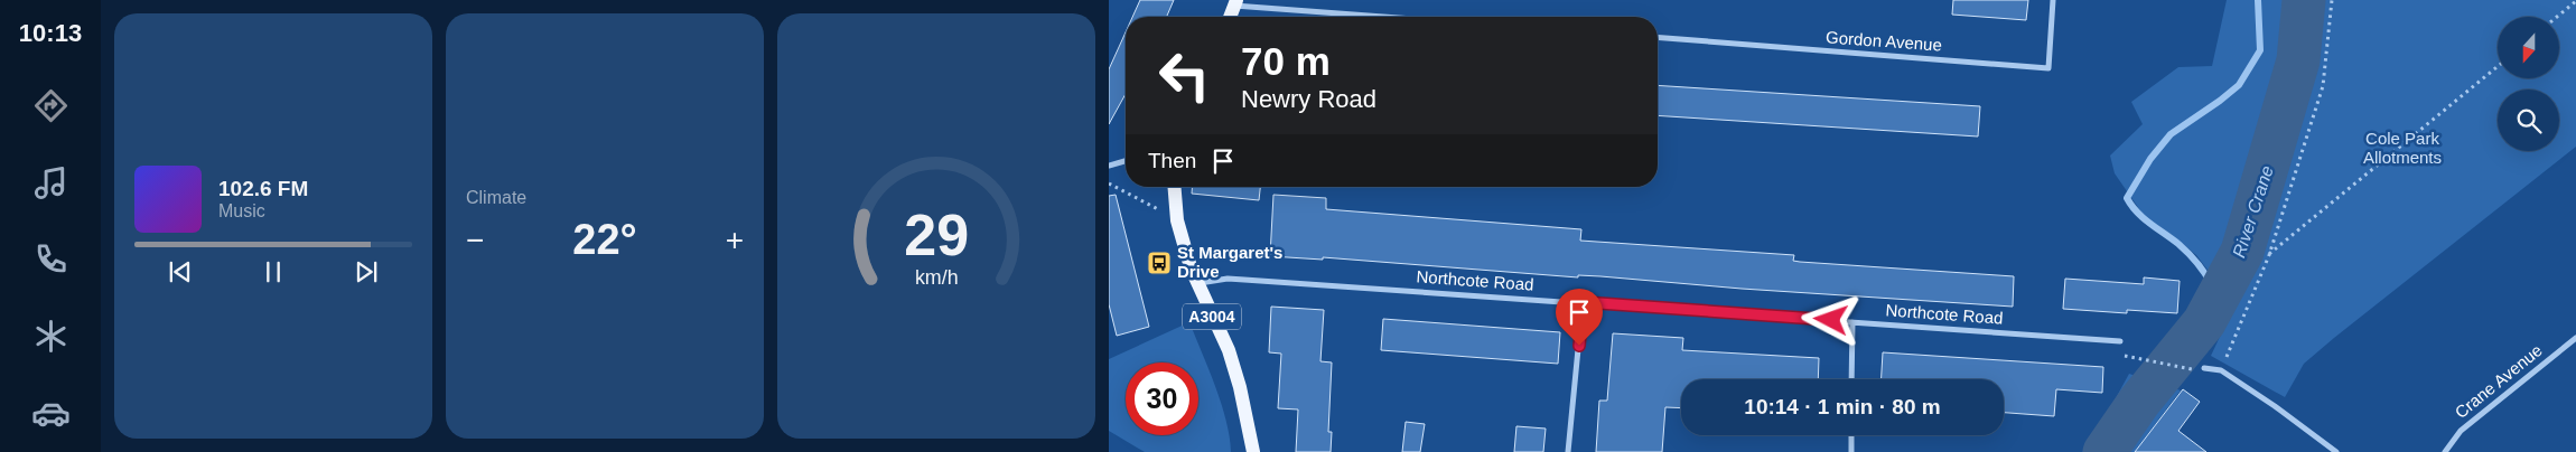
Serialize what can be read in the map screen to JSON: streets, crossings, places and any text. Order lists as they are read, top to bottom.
{
  "streets": {
    "main road": ["A3004"],
    "street": ["Gordon Avenue", "Northcote Road", "Crane Avenue"]
  },
  "crossings": [
    ["Northcote Road", "A3004"]
  ],
  "water": ["River Crane"],
  "parks": ["Cole Park Allotments"],
  "places": {
    "bus stop": ["St Margaret's Drive"]
  },
  "north": "bottom",
  "page": {
    "tabs": "10:13",
    "tile": "Climate",
    "turn": ["70 m", "Newry Road"],
    "then": "Then",
    "song": ["102.6 FM", "Music"],
    "heat": ["−", "22°", "+"],
    "limit": "30",
    "trip": "10:14 · 1 min · 80 m",
    "gauge": ["29", "km/h"]
  }
}
